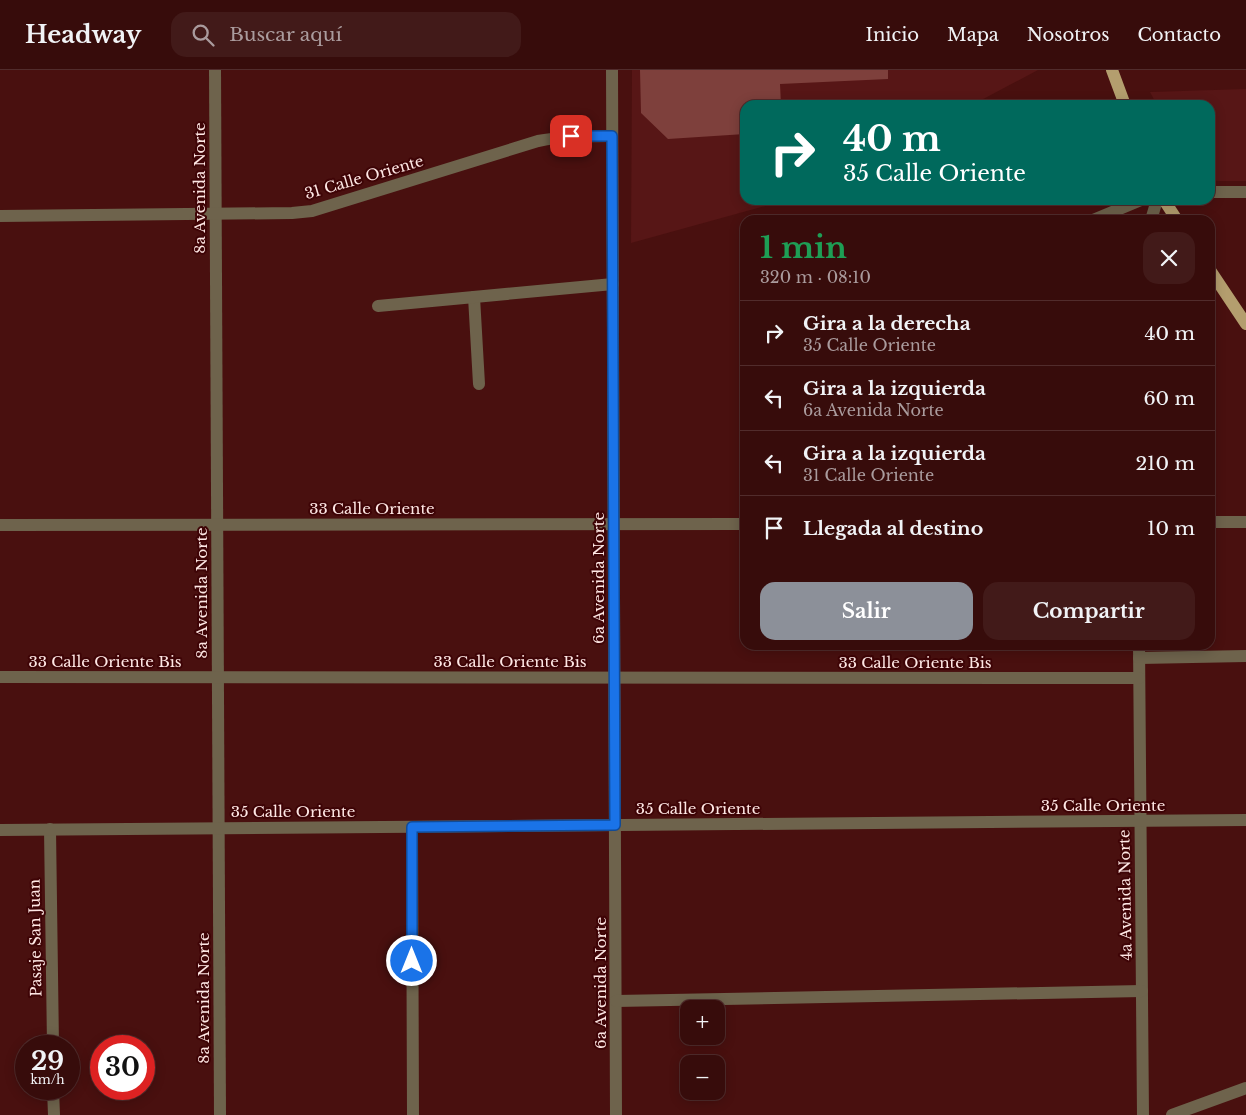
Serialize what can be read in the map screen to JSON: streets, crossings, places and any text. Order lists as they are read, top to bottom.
{
  "streets": {
    "street": [
      "31 Calle Oriente",
      "8a Avenida Norte",
      "33 Calle Oriente",
      "6a Avenida Norte",
      "33 Calle Oriente Bis",
      "35 Calle Oriente",
      "4a Avenida Norte",
      "Pasaje San Juan"
    ]
  },
  "crossings": [
    ["31 Calle Oriente", "8a Avenida Norte"],
    ["31 Calle Oriente", "6a Avenida Norte"],
    ["8a Avenida Norte", "33 Calle Oriente"],
    ["8a Avenida Norte", "33 Calle Oriente Bis"],
    ["8a Avenida Norte", "35 Calle Oriente"],
    ["33 Calle Oriente", "6a Avenida Norte"],
    ["6a Avenida Norte", "33 Calle Oriente Bis"],
    ["6a Avenida Norte", "35 Calle Oriente"],
    ["33 Calle Oriente Bis", "4a Avenida Norte"],
    ["35 Calle Oriente", "4a Avenida Norte"],
    ["35 Calle Oriente", "Pasaje San Juan"]
  ],
  "page": {
    "header": "Headway",
    "search": "Buscar aquí",
    "nav": [
      "Inicio",
      "Mapa",
      "Nosotros",
      "Contacto"
    ],
    "turn": ["40 m", "35 Calle Oriente"],
    "heading": ["1 min", "320 m · 08:10"],
    "list": [
      {
        "name": "Gira a la derecha",
        "note": "35 Calle Oriente",
        "value": "40 m"
      },
      {
        "name": "Gira a la izquierda",
        "note": "6a Avenida Norte",
        "value": "60 m"
      },
      {
        "name": "Gira a la izquierda",
        "note": "31 Calle Oriente",
        "value": "210 m"
      },
      {
        "name": "Llegada al destino",
        "value": "10 m"
      }
    ],
    "buttons": ["Salir", "Compartir"],
    "map_buttons": ["+", "−"],
    "speed": "29 km/h",
    "limit": "30"
  }
}
